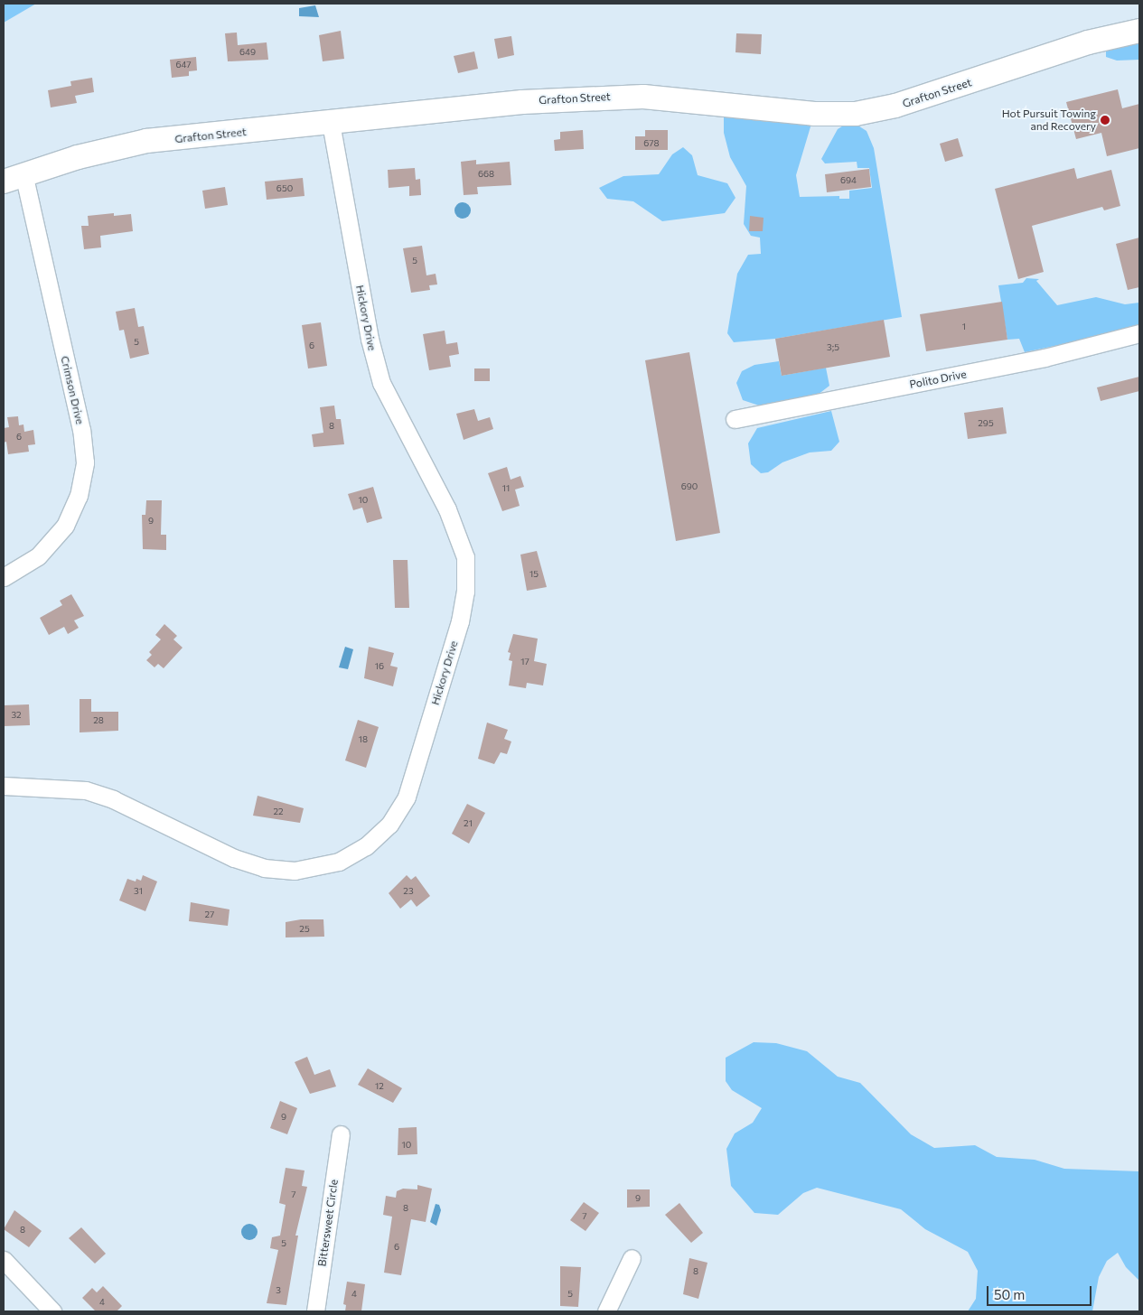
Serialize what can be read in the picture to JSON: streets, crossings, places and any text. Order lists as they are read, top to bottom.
{
  "streets": {
    "street": [
      "Grafton Street",
      "Hickory Drive",
      "Polito Drive",
      "Crimson Drive",
      "Bittersweet Circle"
    ]
  },
  "crossings": [
    ["Grafton Street", "Hickory Drive"],
    ["Grafton Street", "Crimson Drive"]
  ],
  "places": ["Hot Pursuit Towing and Recovery"],
  "house_numbers": [
    "649",
    "647",
    "678",
    "668",
    "694",
    "650",
    "5",
    "1",
    "5",
    "6",
    "3;5",
    "295",
    "8",
    "6",
    "690",
    "11",
    "10",
    "9",
    "15",
    "17",
    "16",
    "32",
    "28",
    "18",
    "22",
    "21",
    "31",
    "23",
    "27",
    "25",
    "12",
    "9",
    "10",
    "7",
    "9",
    "8",
    "7",
    "8",
    "5",
    "6",
    "8",
    "3",
    "4",
    "5",
    "4"
  ],
  "scale_bar": "50 m"
}
